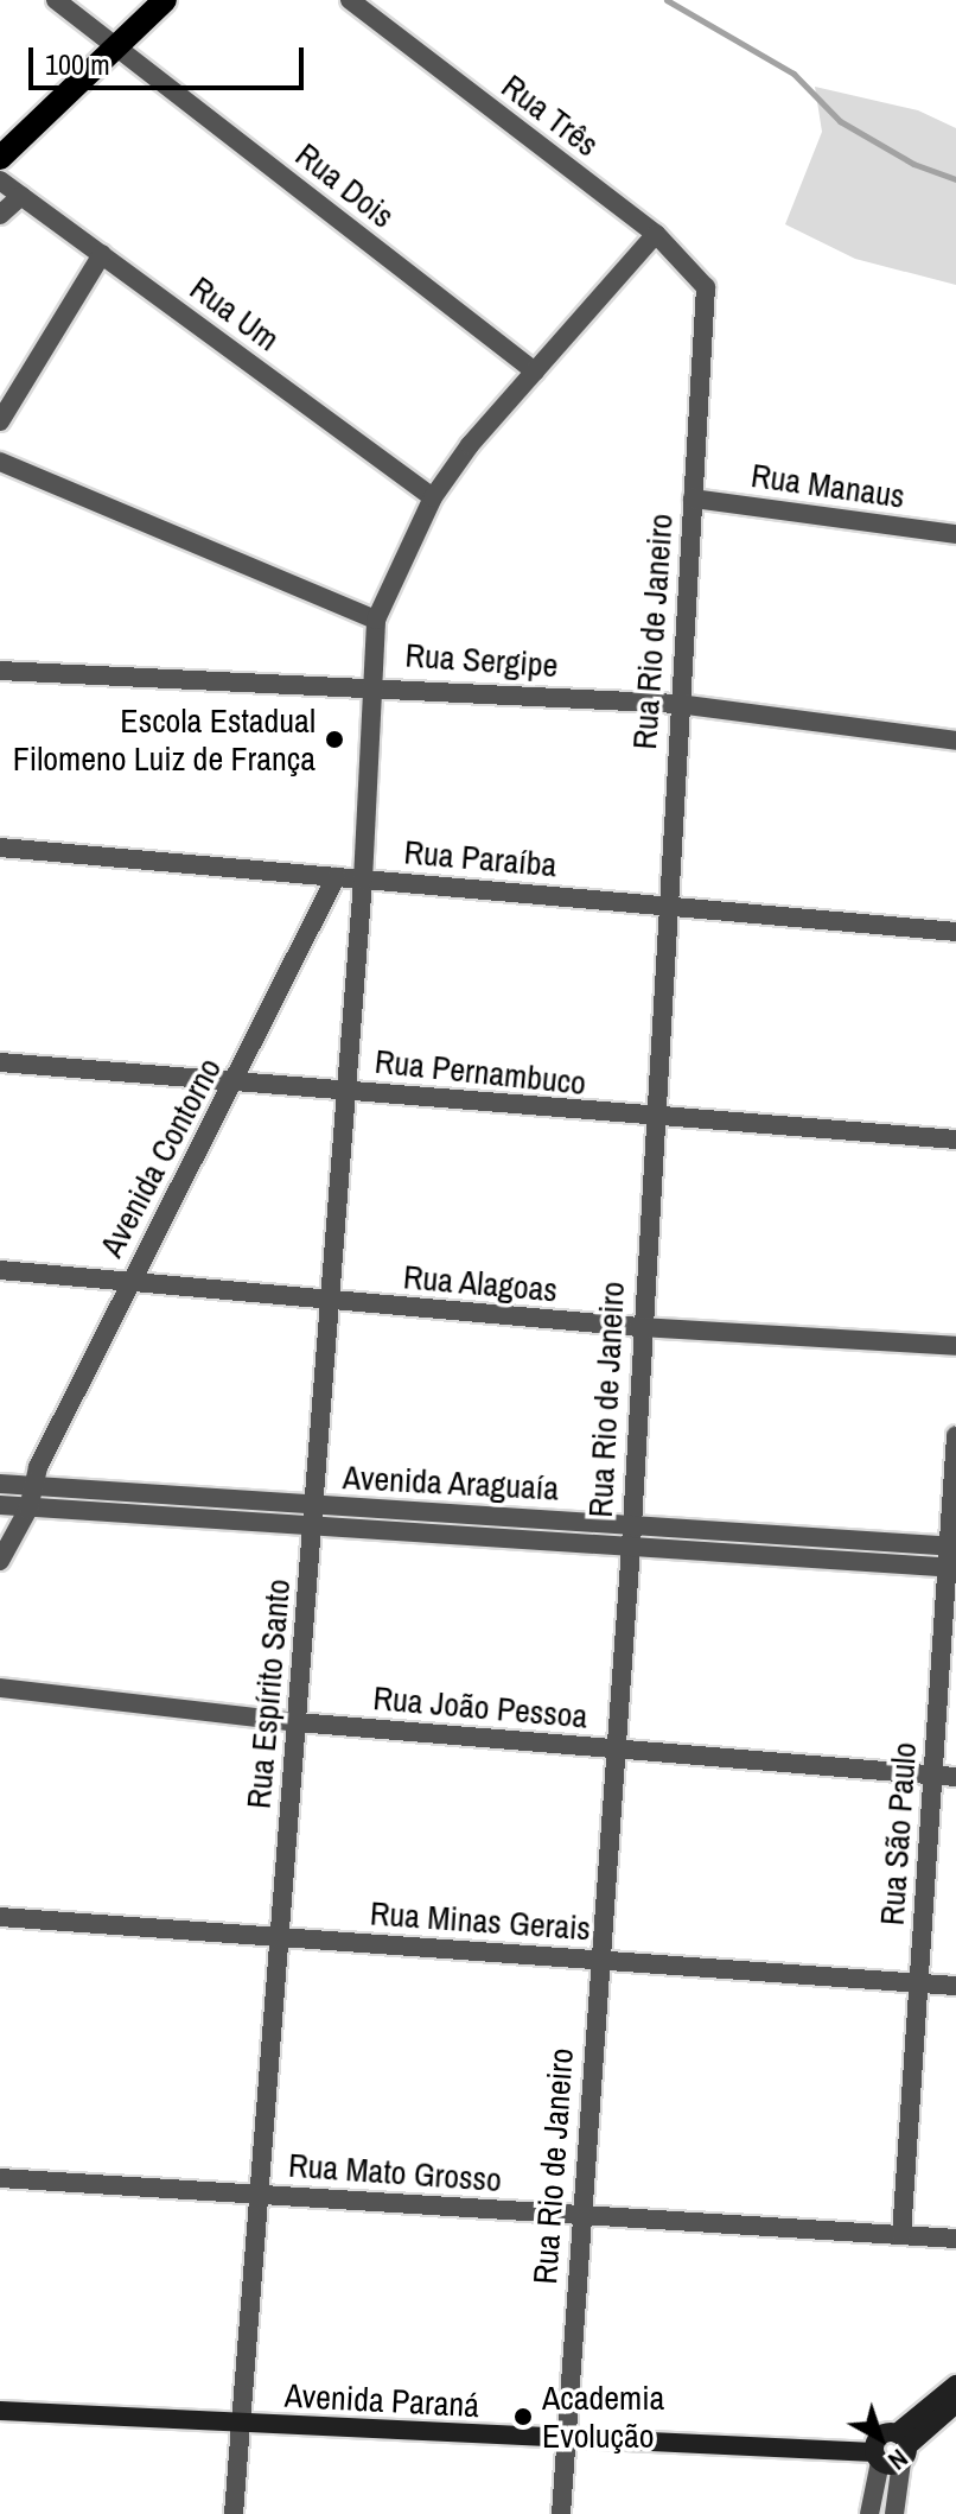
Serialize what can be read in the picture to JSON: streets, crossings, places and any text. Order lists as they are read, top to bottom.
{
  "streets": {
    "street": [
      "Rua Três",
      "Rua Dois",
      "Rua Um",
      "Rua Manaus",
      "Rua Rio de Janeiro",
      "Rua Sergipe",
      "Rua Paraíba",
      "Rua Pernambuco",
      "Avenida Contorno",
      "Rua Alagoas",
      "Avenida Araguaía",
      "Rua Espírito Santo",
      "Rua João Pessoa",
      "Rua São Paulo",
      "Rua Minas Gerais",
      "Rua Mato Grosso",
      "Avenida Paraná"
    ]
  },
  "crossings": [
    ["Rua Três", "Rua Rio de Janeiro"],
    ["Rua Três", "Rua Espírito Santo"],
    ["Rua Dois", "Rua Espírito Santo"],
    ["Rua Um", "Rua Espírito Santo"],
    ["Rua Manaus", "Rua Rio de Janeiro"],
    ["Rua Rio de Janeiro", "Rua Sergipe"],
    ["Rua Rio de Janeiro", "Rua Paraíba"],
    ["Rua Rio de Janeiro", "Rua Pernambuco"],
    ["Rua Rio de Janeiro", "Rua Alagoas"],
    ["Rua Rio de Janeiro", "Avenida Araguaía"],
    ["Rua Rio de Janeiro", "Rua João Pessoa"],
    ["Rua Rio de Janeiro", "Rua Minas Gerais"],
    ["Rua Rio de Janeiro", "Rua Mato Grosso"],
    ["Rua Rio de Janeiro", "Avenida Paraná"],
    ["Rua Sergipe", "Rua Espírito Santo"],
    ["Rua Paraíba", "Avenida Contorno"],
    ["Rua Paraíba", "Rua Espírito Santo"],
    ["Rua Pernambuco", "Avenida Contorno"],
    ["Rua Pernambuco", "Rua Espírito Santo"],
    ["Avenida Contorno", "Rua Alagoas"],
    ["Avenida Contorno", "Avenida Araguaía"],
    ["Rua Alagoas", "Rua Espírito Santo"],
    ["Avenida Araguaía", "Rua Espírito Santo"],
    ["Avenida Araguaía", "Rua São Paulo"],
    ["Rua Espírito Santo", "Rua João Pessoa"],
    ["Rua Espírito Santo", "Rua Minas Gerais"],
    ["Rua Espírito Santo", "Rua Mato Grosso"],
    ["Rua Espírito Santo", "Avenida Paraná"],
    ["Rua João Pessoa", "Rua São Paulo"],
    ["Rua São Paulo", "Rua Minas Gerais"],
    ["Rua São Paulo", "Rua Mato Grosso"]
  ],
  "places": ["Escola Estadual Filomeno Luiz de França", "Academia Evolução"],
  "scale_bar": "100 m",
  "north": "bottom right"
}
